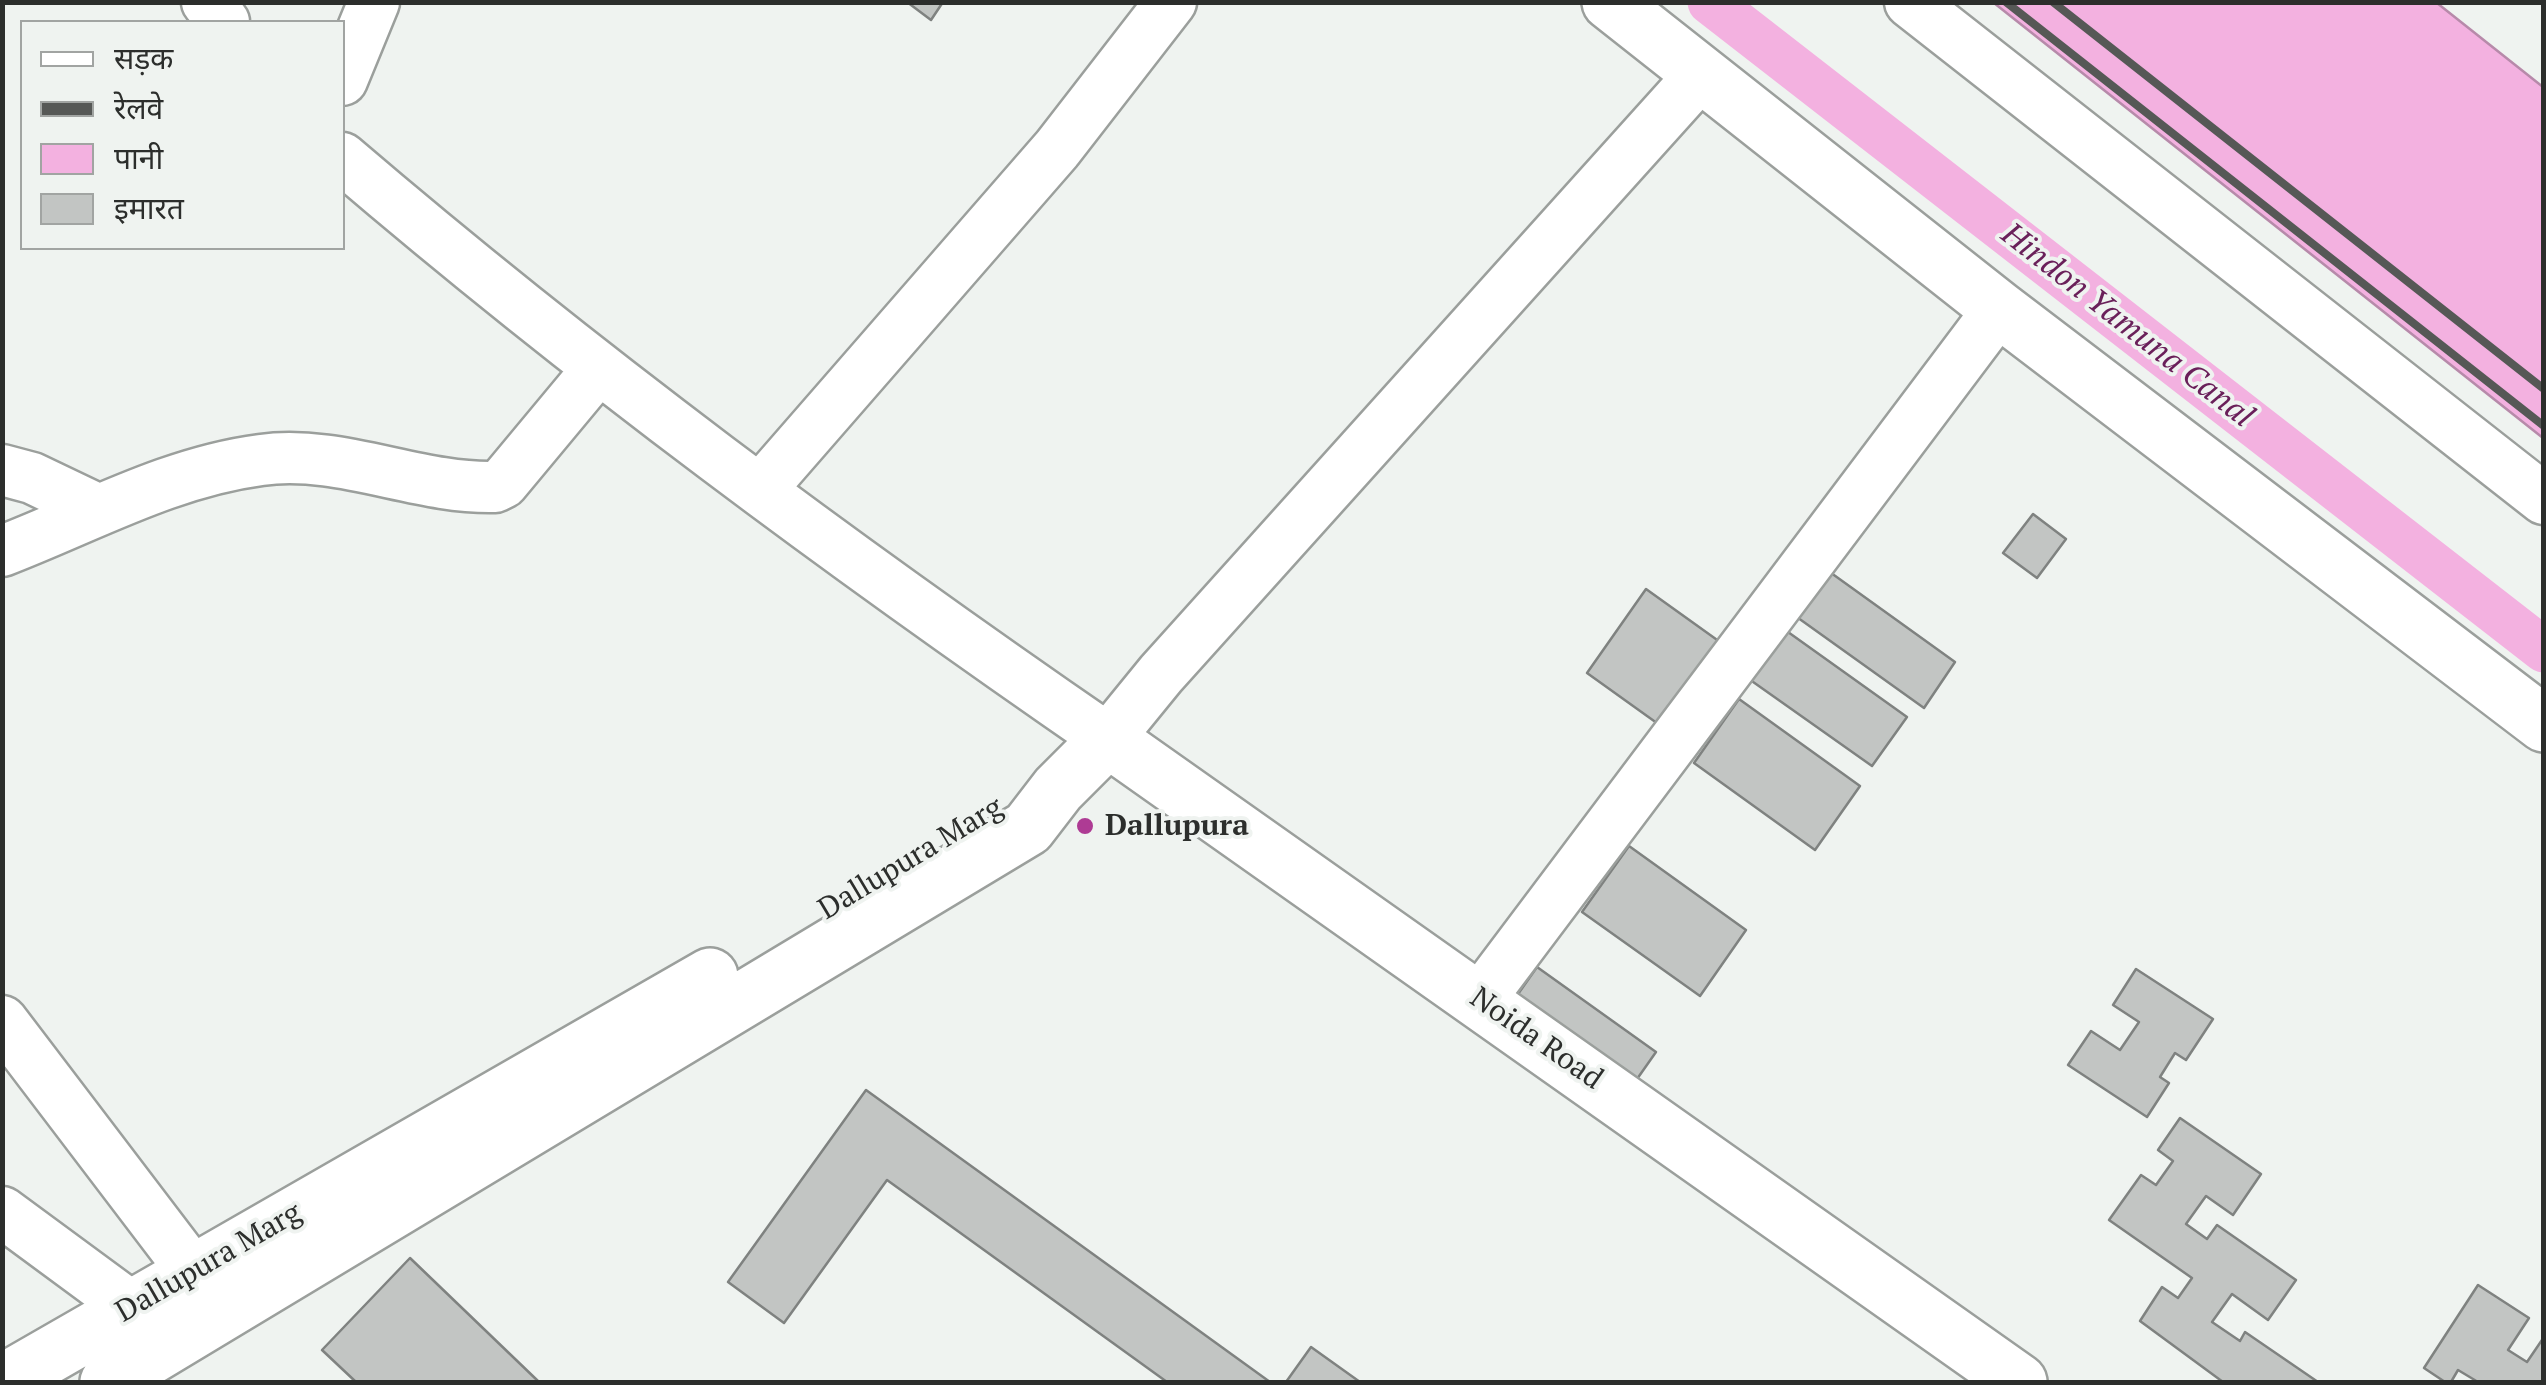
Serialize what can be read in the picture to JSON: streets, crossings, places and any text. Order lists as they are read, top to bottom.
{
  "streets": {
    "main road": ["Dallupura Marg", "Noida Road"]
  },
  "water": ["Hindon Yamuna Canal"],
  "places": ["Dallupura"],
  "legend": [
    "सड़क",
    "रेलवे",
    "पानी",
    "इमारत"
  ]
}
